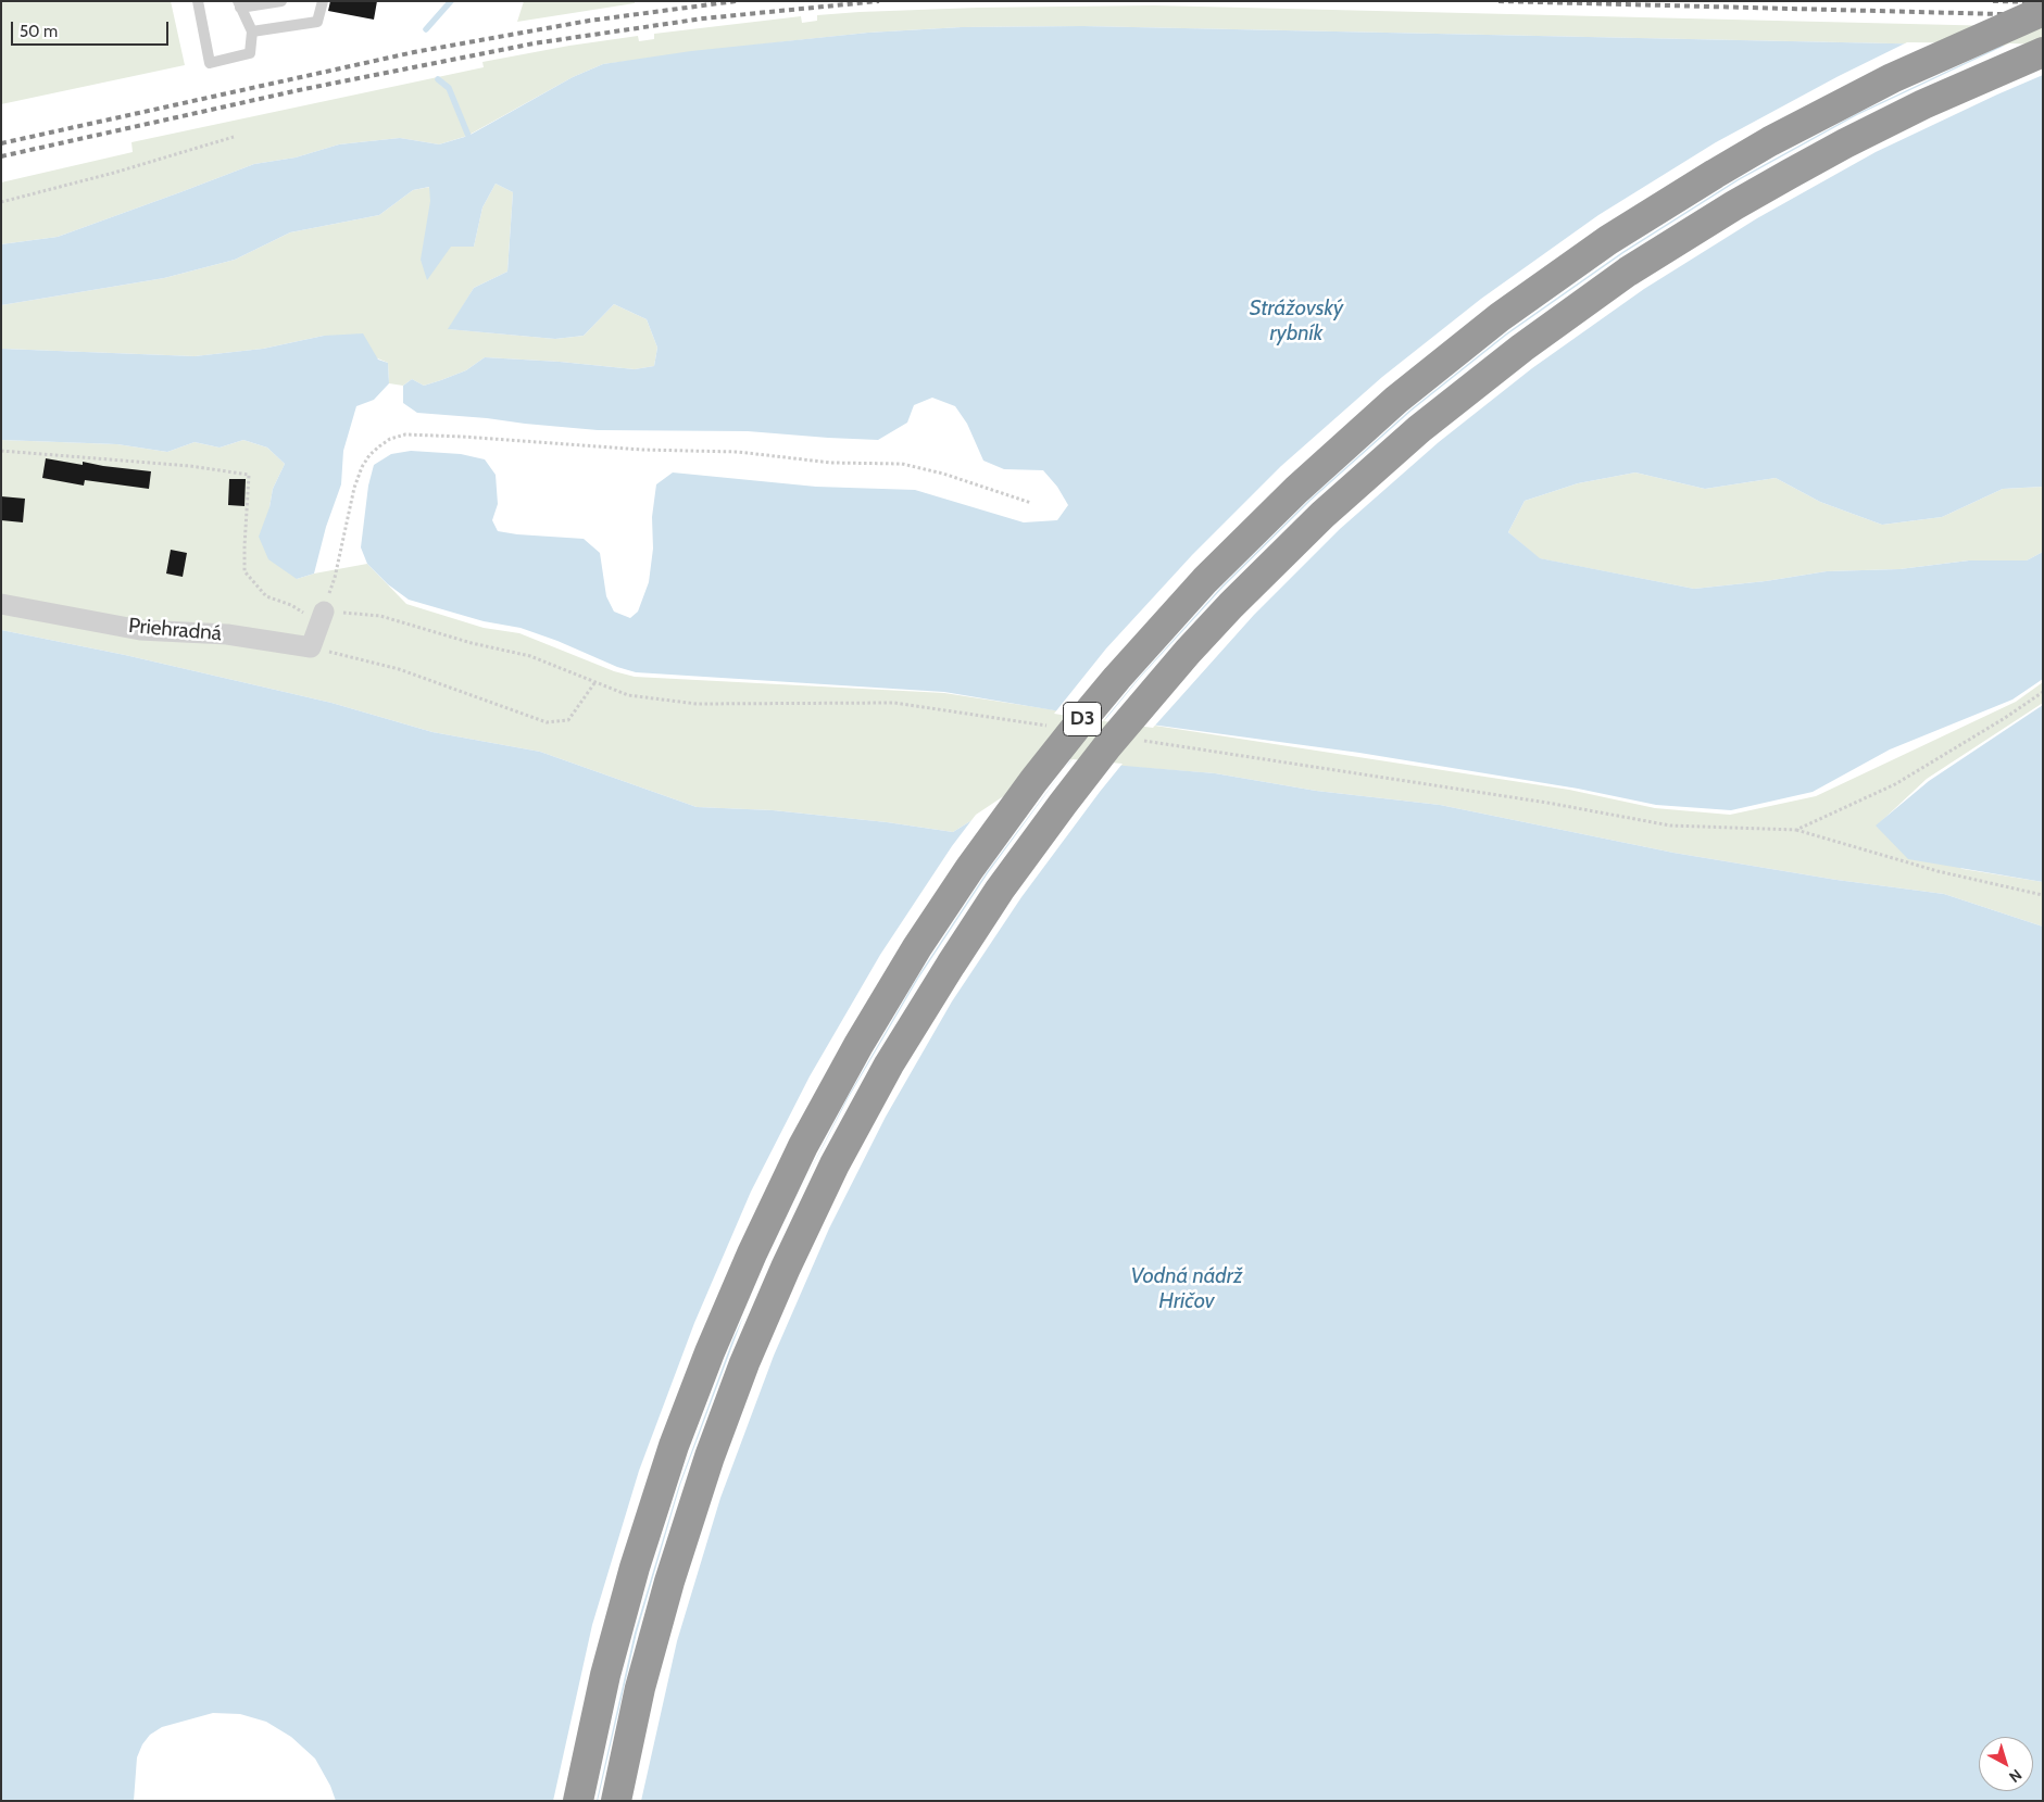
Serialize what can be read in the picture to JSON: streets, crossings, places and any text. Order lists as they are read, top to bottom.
{
  "streets": {
    "highway": ["D3"],
    "street": ["Priehradná"]
  },
  "water": ["Strážovský rybník", "Vodná nádrž Hričov"],
  "scale_bar": "50 m",
  "north": "bottom right"
}
